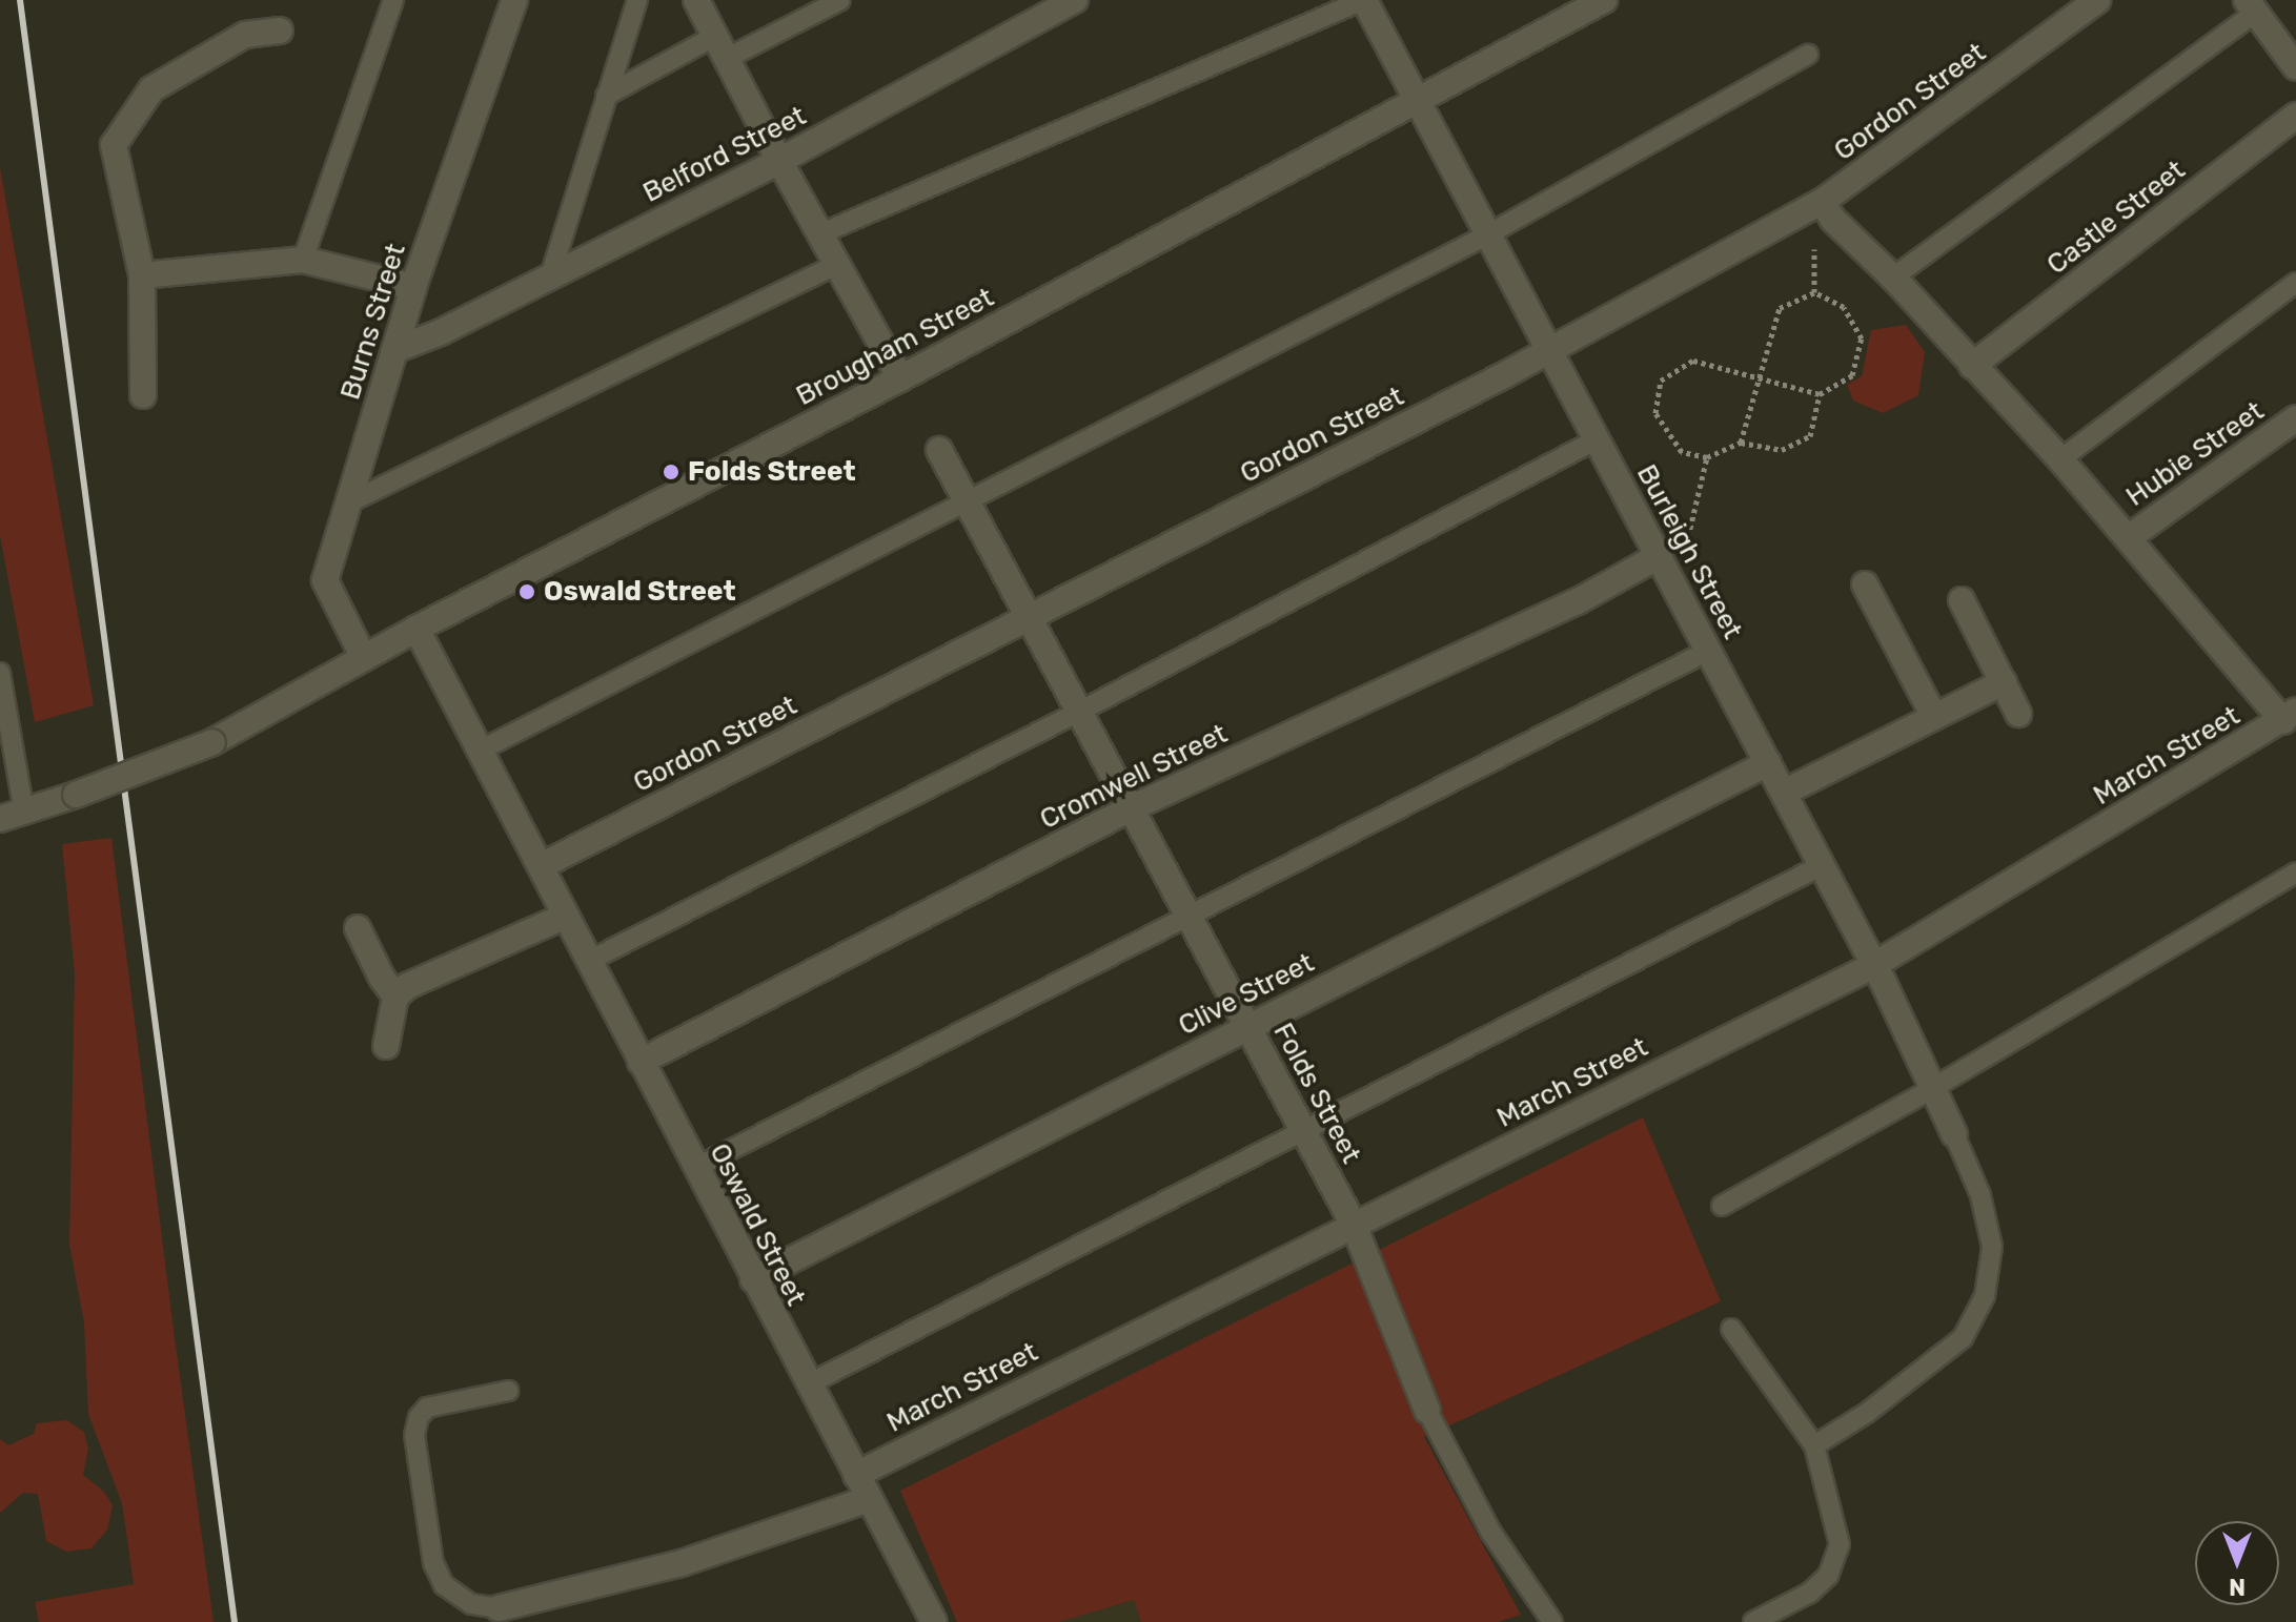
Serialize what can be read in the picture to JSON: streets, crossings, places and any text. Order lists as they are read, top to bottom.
{
  "streets": {
    "street": [
      "Gordon Street",
      "Belford Street",
      "Castle Street",
      "Burns Street",
      "Brougham Street",
      "Hubie Street",
      "Burleigh Street",
      "March Street",
      "Cromwell Street",
      "Clive Street",
      "Folds Street",
      "Oswald Street"
    ]
  },
  "crossings": [
    ["Gordon Street", "Burleigh Street"],
    ["Gordon Street", "Folds Street"],
    ["Gordon Street", "Oswald Street"],
    ["Belford Street", "Burns Street"],
    ["Burns Street", "Brougham Street"],
    ["Brougham Street", "Burleigh Street"],
    ["Brougham Street", "Oswald Street"],
    ["Burleigh Street", "March Street"],
    ["Burleigh Street", "Cromwell Street"],
    ["Burleigh Street", "Clive Street"],
    ["March Street", "Folds Street"],
    ["March Street", "Oswald Street"],
    ["Cromwell Street", "Folds Street"],
    ["Cromwell Street", "Oswald Street"],
    ["Clive Street", "Folds Street"],
    ["Clive Street", "Oswald Street"]
  ],
  "places": ["Folds Street", "Oswald Street"],
  "north": "bottom"
}
